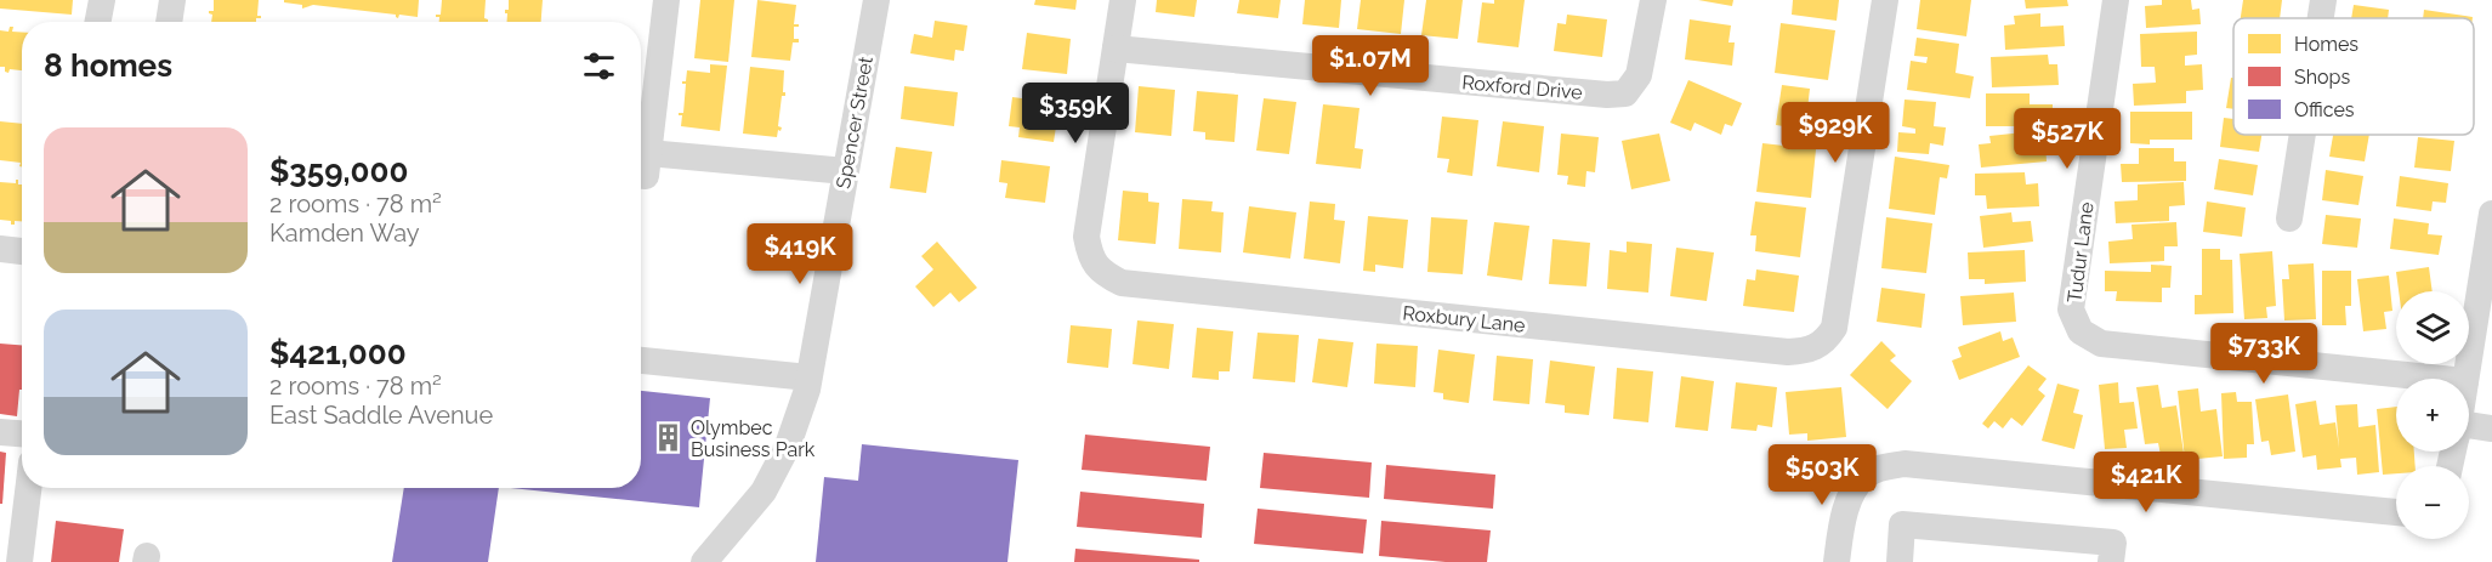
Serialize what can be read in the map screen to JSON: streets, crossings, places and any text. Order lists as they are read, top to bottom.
{
  "streets": {
    "street": [
      "Roxford Drive",
      "Spencer Street",
      "Tudur Lane",
      "Roxbury Lane"
    ]
  },
  "crossings": [
    ["Roxford Drive", "Roxbury Lane"]
  ],
  "places": {
    "building": ["Olymbec Business Park"]
  },
  "legend": ["Homes", "Shops", "Offices"],
  "page": {
    "heading": "8 homes",
    "price": [
      "$1.07M",
      "$359K",
      "$929K",
      "$527K",
      "$419K",
      "$733K",
      "$503K",
      "$421K"
    ],
    "list": [
      {
        "name": "$359,000",
        "note": "2 rooms · 78 m² · Kamden Way"
      },
      {
        "name": "$421,000",
        "note": "2 rooms · 78 m² · East Saddle Avenue"
      }
    ],
    "map_buttons": ["+", "−"]
  }
}
